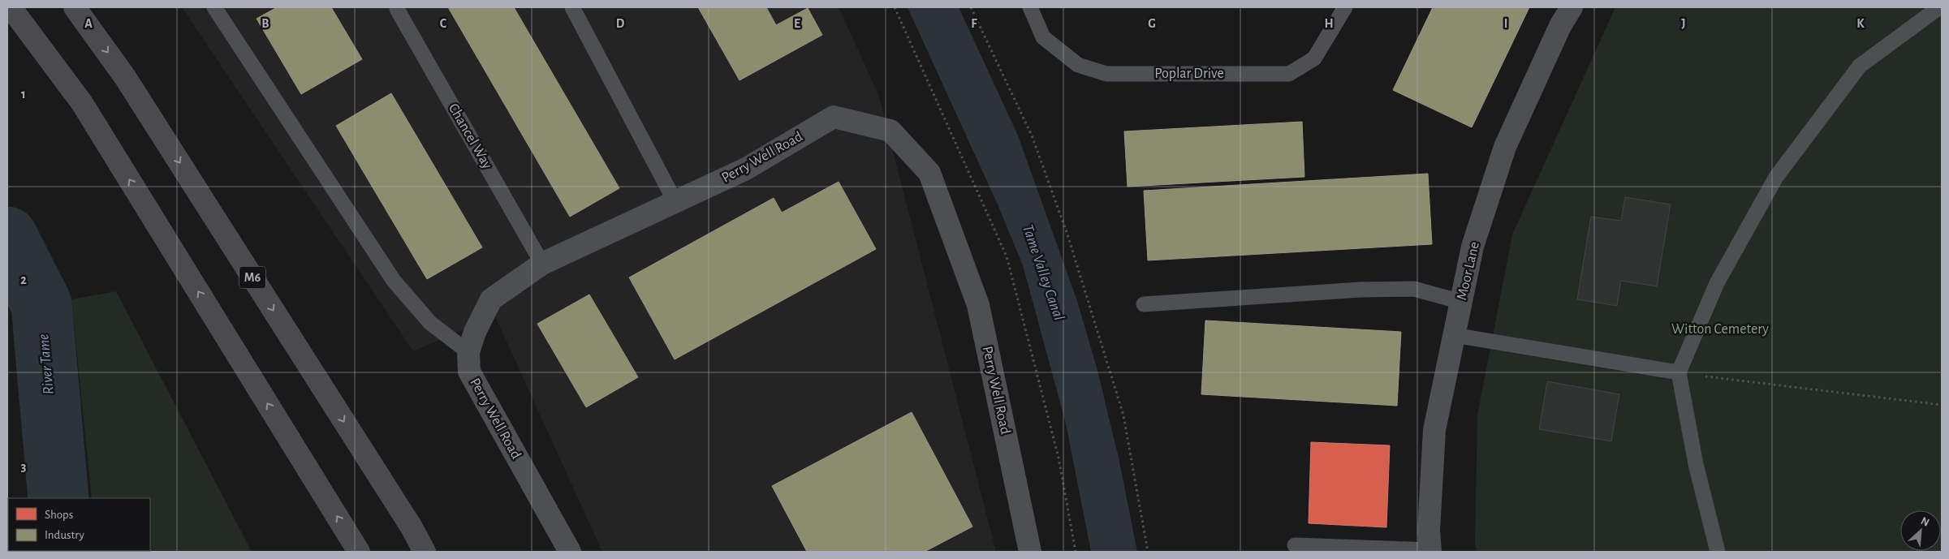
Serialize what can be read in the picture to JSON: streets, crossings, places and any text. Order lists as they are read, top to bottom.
{
  "streets": {
    "highway": ["M6"],
    "street": ["Perry Well Road", "Moor Lane"],
    "lane": ["Poplar Drive", "Chancel Way"]
  },
  "crossings": [
    ["Chancel Way", "Perry Well Road"]
  ],
  "water": ["Tame Valley Canal", "River Tame"],
  "parks": ["Witton Cemetery"],
  "legend": ["Shops", "Industry"],
  "north": "top right",
  "grid": {
    "columns": [
      "A",
      "B",
      "C",
      "D",
      "E",
      "F",
      "G",
      "H",
      "I",
      "J",
      "K"
    ],
    "rows": ["1", "2", "3"]
  }
}
